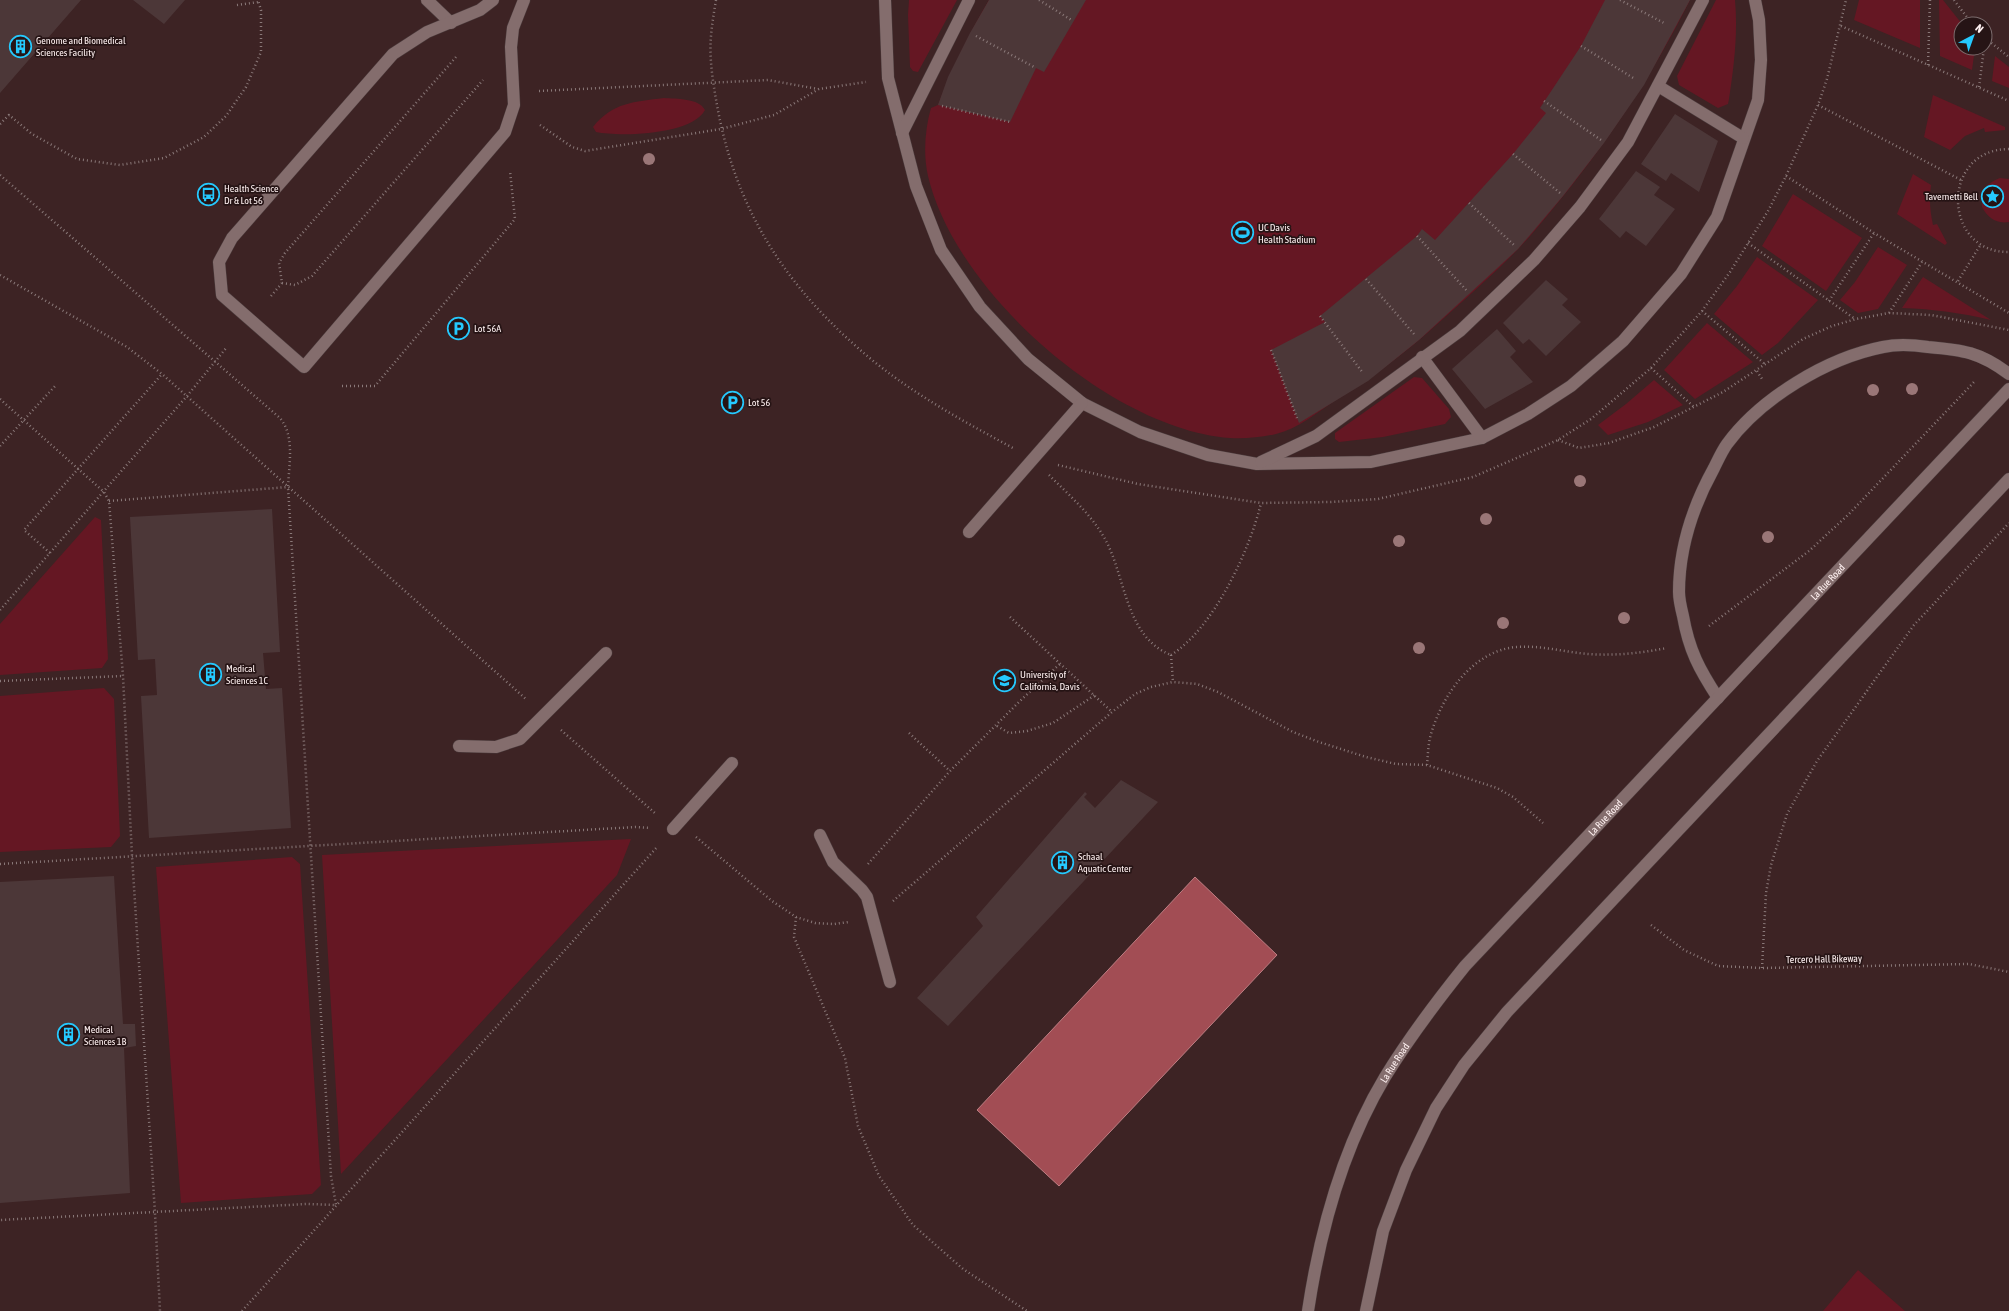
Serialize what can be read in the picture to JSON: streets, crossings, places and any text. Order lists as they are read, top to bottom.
{
  "streets": {
    "street": ["La Rue Road"],
    "path": ["Tercero Hall Bikeway"]
  },
  "places": {
    "building": [
      "Genome and Biomedical Sciences Facility",
      "Medical Sciences 1C",
      "Schaal Aquatic Center",
      "Medical Sciences 1B"
    ],
    "bus stop": ["Health Science Dr & Lot 56"],
    "place": ["Tavernetti Bell"],
    "sports": ["UC Davis Health Stadium"],
    "parking": ["Lot 56A", "Lot 56"],
    "school or university": ["University of California, Davis"]
  },
  "north": "top right"
}
